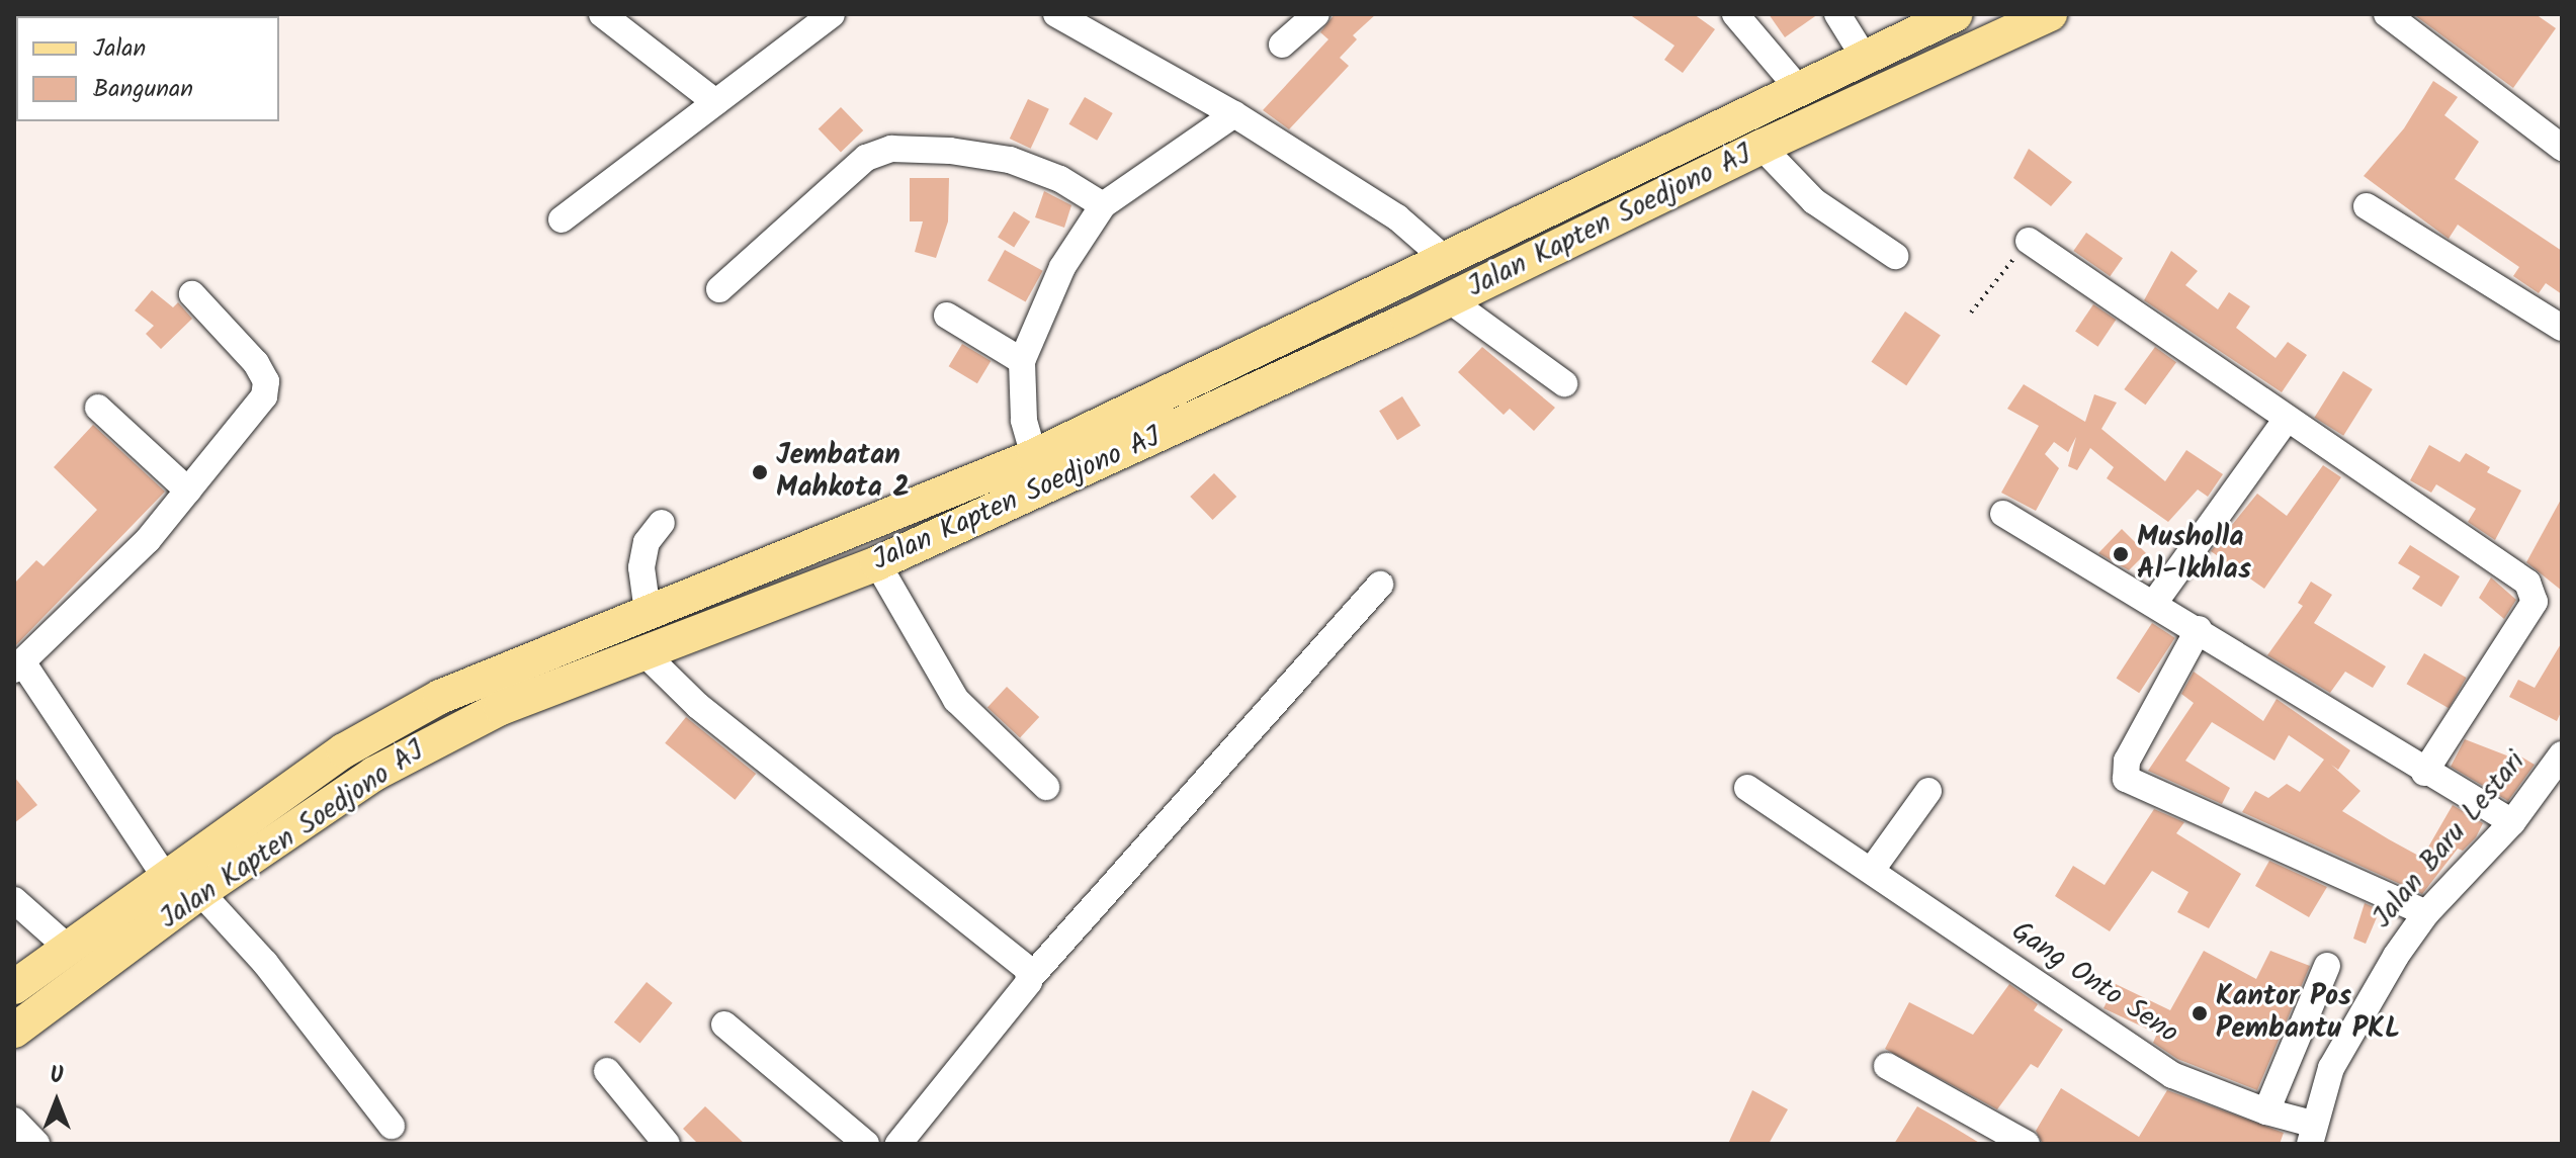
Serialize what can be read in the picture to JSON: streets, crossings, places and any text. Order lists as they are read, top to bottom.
{
  "streets": {
    "main road": ["Jalan Kapten Soedjono AJ"],
    "street": ["Jalan Baru Lestari", "Gang Onto Seno"]
  },
  "crossings": [
    ["Jalan Baru Lestari", "Gang Onto Seno"]
  ],
  "places": ["Jembatan Mahkota 2", "Musholla Al-Ikhlas", "Kantor Pos Pembantu PKL"],
  "legend": ["Jalan", "Bangunan"],
  "north": "top"
}
